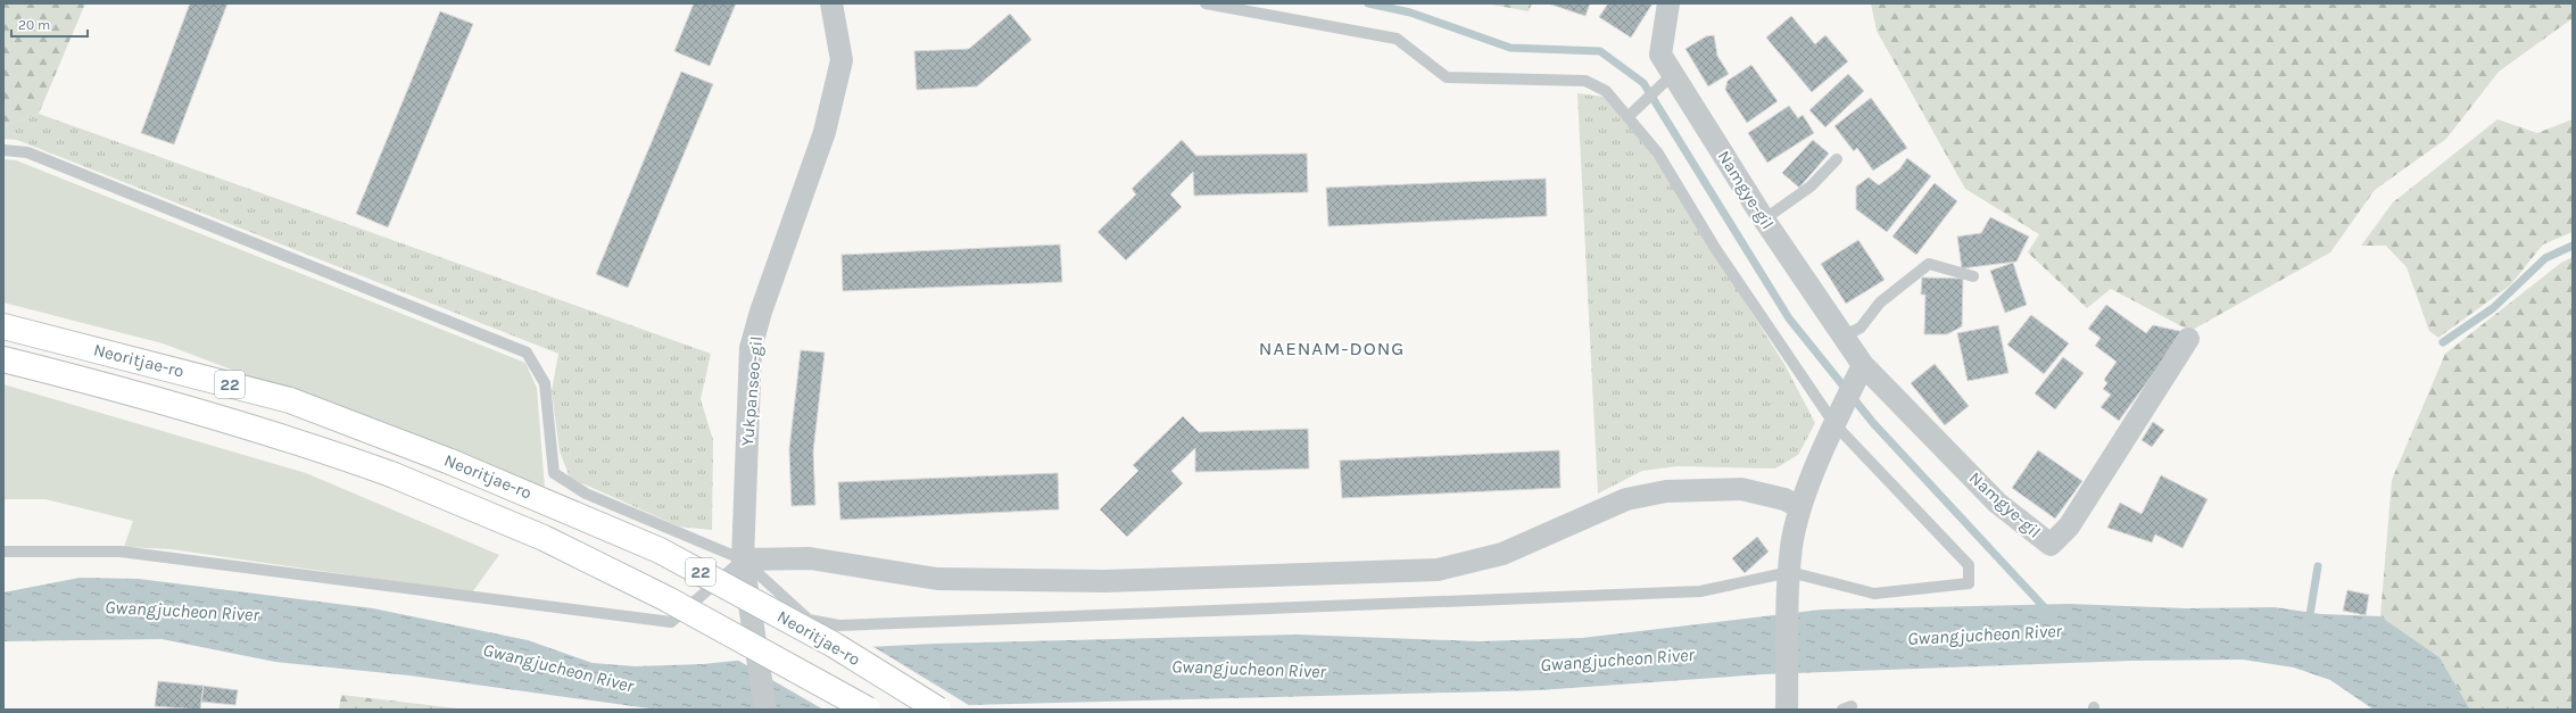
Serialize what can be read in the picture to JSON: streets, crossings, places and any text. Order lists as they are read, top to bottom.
{
  "streets": {
    "highway": ["Neoritjae-ro", "22"],
    "street": ["Namgye-gil", "Yukpanseo-gil"]
  },
  "districts": ["NAENAM-DONG"],
  "water": ["Gwangjucheon River"],
  "scale_bar": "20 m"
}
